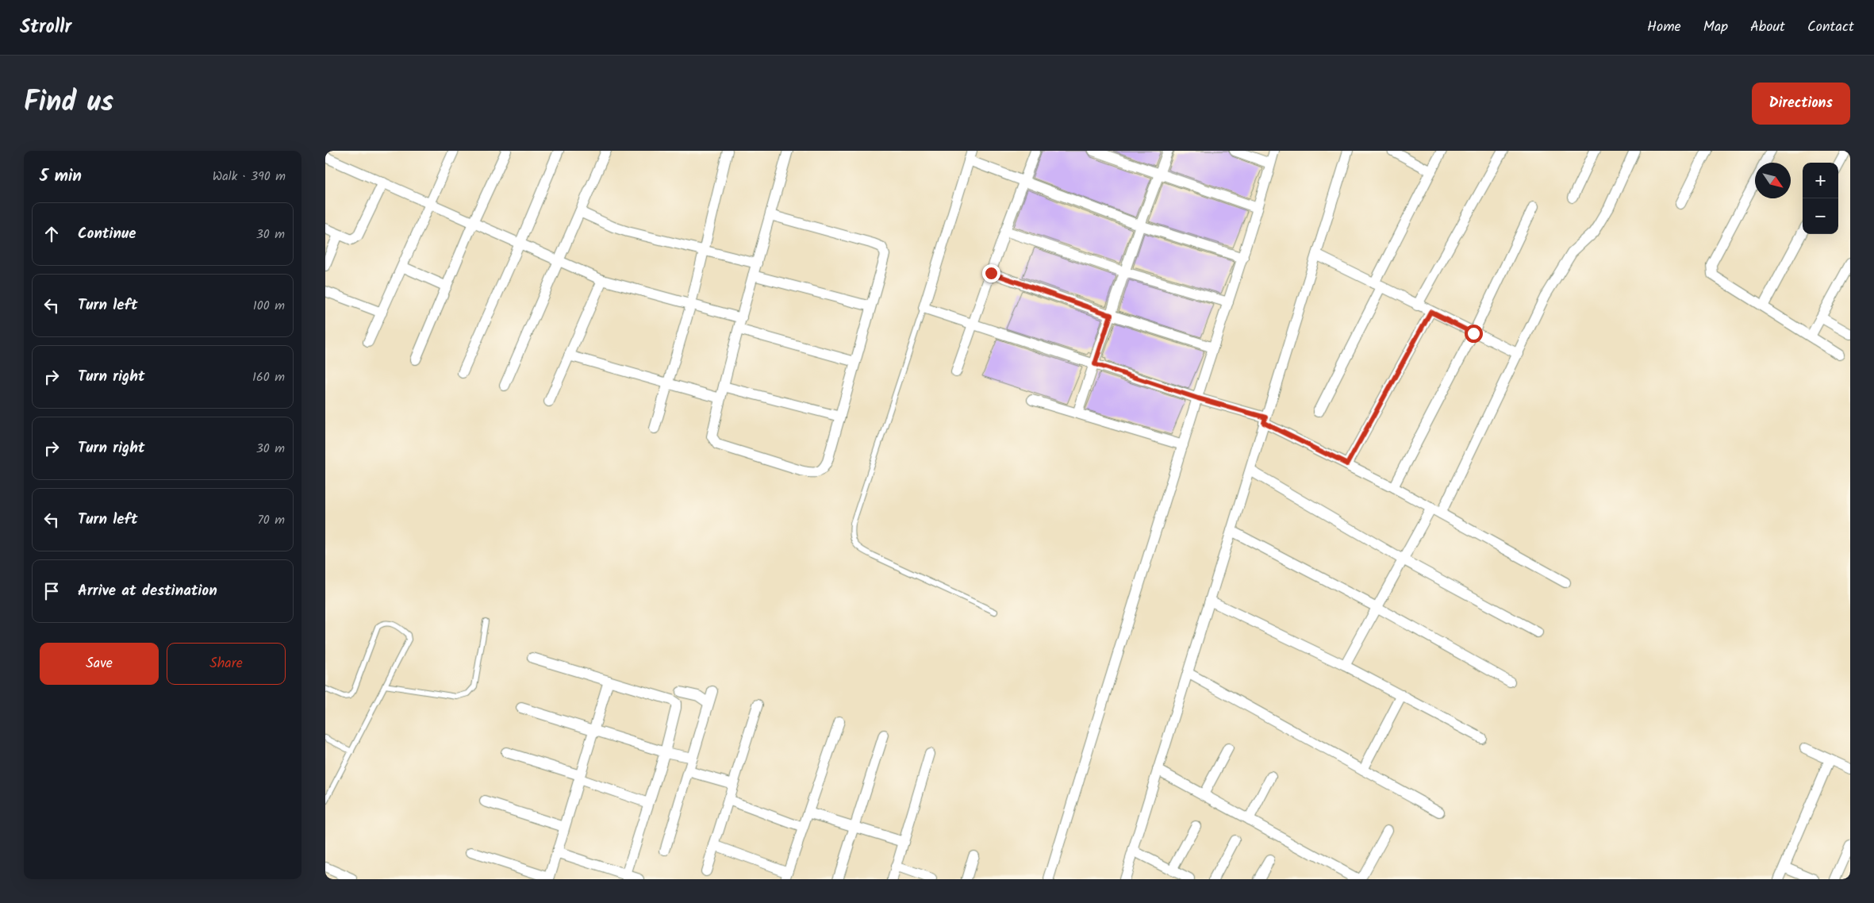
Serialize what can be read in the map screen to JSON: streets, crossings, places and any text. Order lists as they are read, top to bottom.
{
  "north": "bottom right",
  "page": {
    "header": "Strollr",
    "nav": [
      "Home",
      "Map",
      "About",
      "Contact"
    ],
    "title": "Find us",
    "buttons": [
      "Directions",
      ["Save", "Share"]
    ],
    "heading": ["5 min", "Walk · 390 m"],
    "map_buttons": ["+", "−"],
    "list": [
      ["Continue", "30 m"],
      ["Turn left", "100 m"],
      ["Turn right", "160 m"],
      ["Turn right", "30 m"],
      ["Turn left", "70 m"],
      "Arrive at destination"
    ]
  }
}
